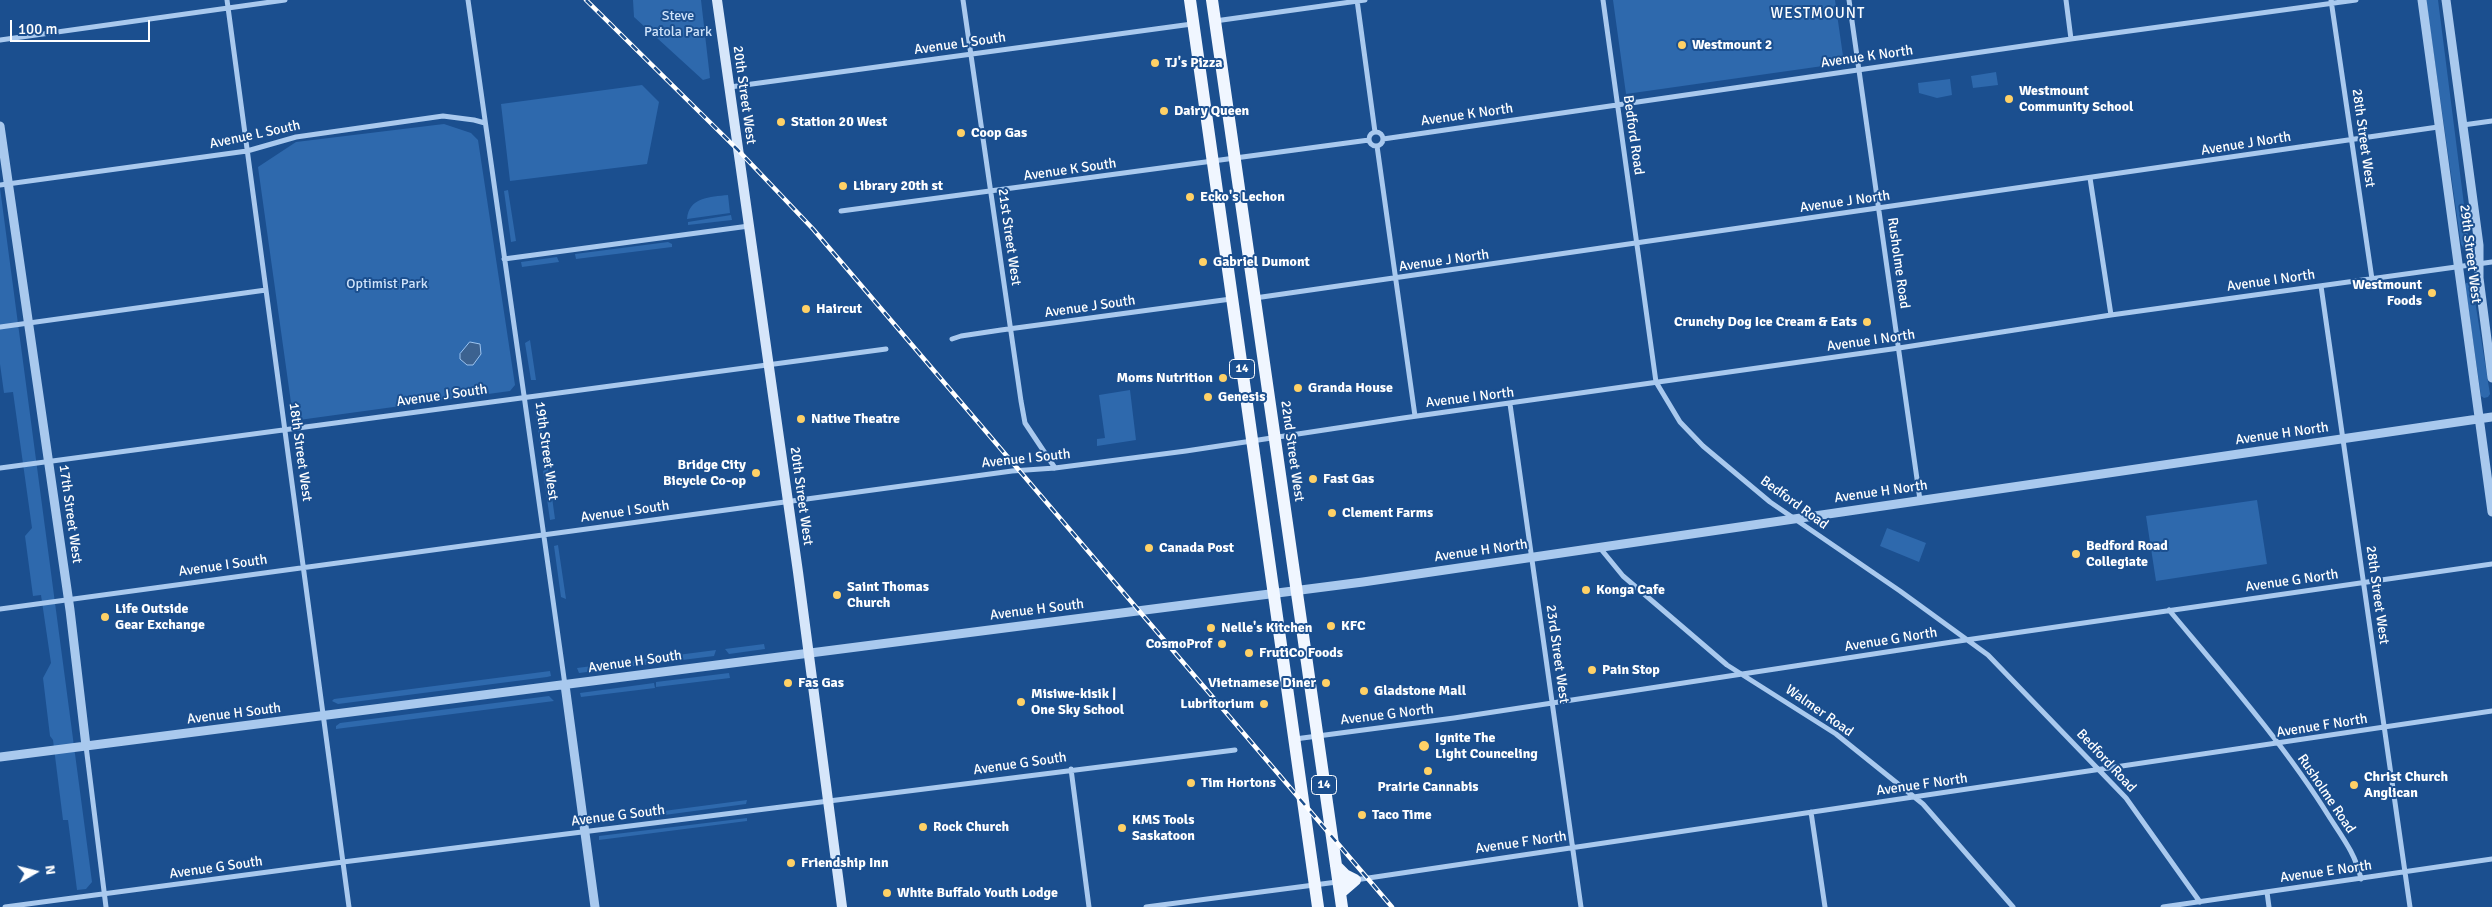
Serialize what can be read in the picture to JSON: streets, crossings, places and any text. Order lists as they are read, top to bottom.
{
  "streets": {
    "main road": ["20th Street West", "14", "22nd Street West"],
    "street": [
      "Avenue L South",
      "Avenue K North",
      "Bedford Road",
      "28th Street West",
      "Avenue J North",
      "Avenue K South",
      "21st Street West",
      "29th Street West",
      "Rusholme Road",
      "Avenue I North",
      "Avenue J South",
      "Avenue H North",
      "19th Street West",
      "18th Street West",
      "Avenue I South",
      "17th Street West",
      "Avenue G North",
      "Avenue H South",
      "23rd Street West",
      "Walmer Road",
      "Avenue F North",
      "Avenue G South",
      "Avenue E North"
    ]
  },
  "crossings": [
    ["Avenue L South", "20th Street West"],
    ["Avenue L South", "21st Street West"],
    ["Avenue L South", "14"],
    ["Avenue L South", "19th Street West"],
    ["Avenue L South", "18th Street West"],
    ["Avenue L South", "17th Street West"],
    ["Avenue K North", "Bedford Road"],
    ["Avenue K North", "28th Street West"],
    ["Avenue K North", "Rusholme Road"],
    ["20th Street West", "Avenue J South"],
    ["20th Street West", "Avenue I South"],
    ["20th Street West", "Avenue H South"],
    ["20th Street West", "Avenue G South"],
    ["Bedford Road", "Avenue J North"],
    ["Bedford Road", "Avenue I North"],
    ["Bedford Road", "Avenue H North"],
    ["Bedford Road", "Avenue G North"],
    ["Bedford Road", "Avenue F North"],
    ["Bedford Road", "Avenue E North"],
    ["28th Street West", "Avenue J North"],
    ["28th Street West", "Avenue I North"],
    ["28th Street West", "Avenue H North"],
    ["28th Street West", "Avenue G North"],
    ["28th Street West", "Avenue F North"],
    ["28th Street West", "Avenue E North"],
    ["Avenue J North", "29th Street West"],
    ["Avenue J North", "Rusholme Road"],
    ["Avenue J North", "22nd Street West"],
    ["Avenue K South", "21st Street West"],
    ["Avenue K South", "14"],
    ["21st Street West", "Avenue J South"],
    ["21st Street West", "Avenue I South"],
    ["29th Street West", "Avenue I North"],
    ["29th Street West", "Avenue H North"],
    ["Rusholme Road", "Avenue I North"],
    ["Rusholme Road", "Avenue H North"],
    ["Rusholme Road", "Avenue G North"],
    ["Rusholme Road", "Avenue F North"],
    ["Rusholme Road", "Avenue E North"],
    ["Avenue I North", "14"],
    ["Avenue I North", "22nd Street West"],
    ["Avenue I North", "Avenue I South"],
    ["Avenue I North", "23rd Street West"],
    ["Avenue J South", "14"],
    ["Avenue J South", "19th Street West"],
    ["Avenue J South", "18th Street West"],
    ["Avenue J South", "17th Street West"],
    ["14", "Avenue H North"],
    ["14", "Avenue I South"],
    ["14", "Avenue G North"],
    ["14", "Avenue H South"],
    ["Avenue H North", "22nd Street West"],
    ["Avenue H North", "Avenue H South"],
    ["Avenue H North", "23rd Street West"],
    ["Avenue H North", "Walmer Road"],
    ["19th Street West", "Avenue I South"],
    ["19th Street West", "Avenue H South"],
    ["19th Street West", "Avenue G South"],
    ["22nd Street West", "Avenue G North"],
    ["18th Street West", "Avenue I South"],
    ["18th Street West", "Avenue H South"],
    ["18th Street West", "Avenue G South"],
    ["Avenue I South", "17th Street West"],
    ["17th Street West", "Avenue H South"],
    ["17th Street West", "Avenue G South"],
    ["Avenue G North", "23rd Street West"],
    ["Avenue G North", "Walmer Road"],
    ["23rd Street West", "Avenue F North"],
    ["Walmer Road", "Avenue F North"]
  ],
  "districts": ["WESTMOUNT"],
  "parks": ["Steve Patola Park", "Optimist Park"],
  "places": [
    "Westmount 2",
    "TJ's Pizza",
    "Westmount Community School",
    "Dairy Queen",
    "Station 20 West",
    "Coop Gas",
    "Library 20th st",
    "Ecko's Lechon",
    "Gabriel Dumont",
    "Westmount Foods",
    "Haircut",
    "Crunchy Dog Ice Cream & Eats",
    "Moms Nutrition",
    "Granda House",
    "Genesis",
    "Native Theatre",
    "Bridge City Bicycle Co-op",
    "Fast Gas",
    "Clement Farms",
    "Canada Post",
    "Bedford Road Collegiate",
    "Konga Cafe",
    "Saint Thomas Church",
    "Life Outside Gear Exchange",
    "KFC",
    "Nelle's Kitchen",
    "CosmoProf",
    "FrutiCo Foods",
    "Pain Stop",
    "Fas Gas",
    "Vietnamese Diner",
    "Gladstone Mall",
    "Misiwe-kisik | One Sky School",
    "Lubritorium",
    "Ignite The Light Counceling",
    "Prairie Cannabis",
    "Tim Hortons",
    "Christ Church Anglican",
    "Taco Time",
    "Rock Church",
    "KMS Tools Saskatoon",
    "Friendship Inn",
    "White Buffalo Youth Lodge"
  ],
  "scale_bar": "100 m",
  "north": "right"
}
